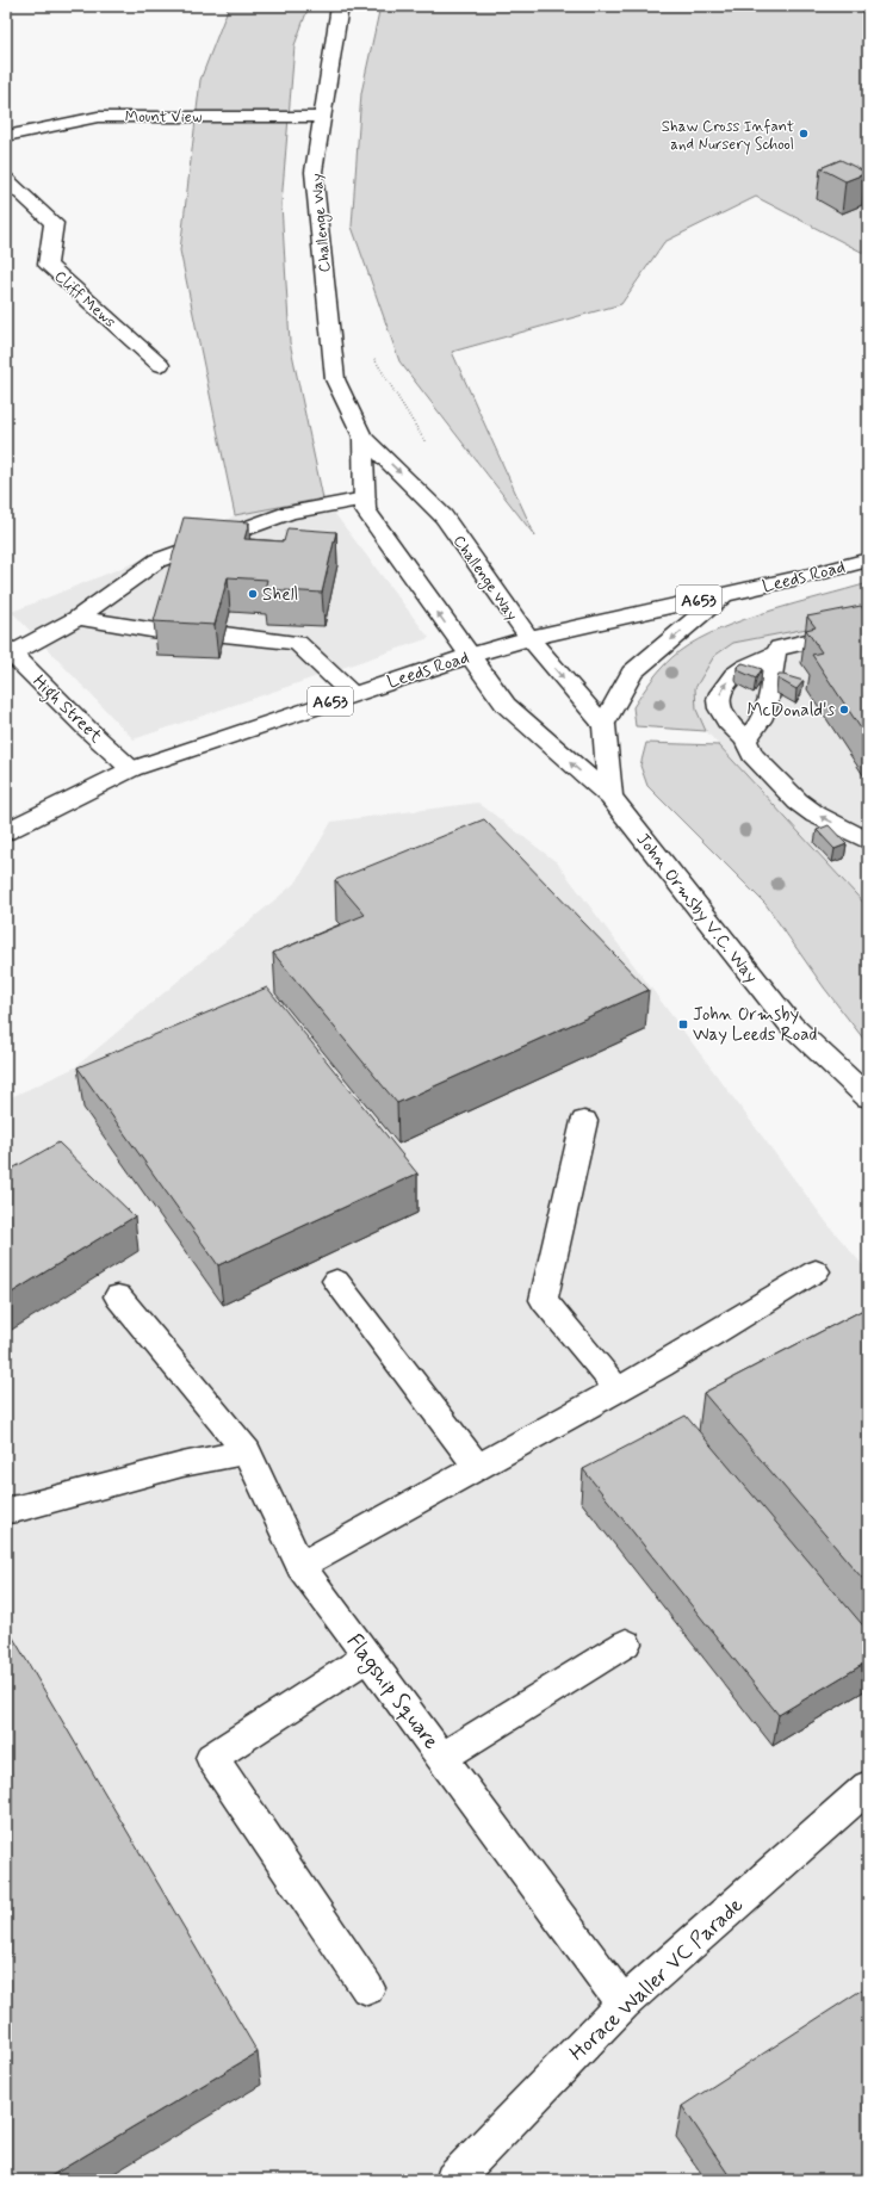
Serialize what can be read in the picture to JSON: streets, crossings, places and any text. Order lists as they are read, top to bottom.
{
  "streets": {
    "main road": [
      "Mount View",
      "Challenge Way",
      "Cliff Mews",
      "Leeds Road",
      "A653",
      "High Street",
      "John Ormsby V.C. Way",
      "Flagship Square",
      "Horace Waller VC Parade"
    ]
  },
  "crossings": [
    ["Mount View", "Challenge Way"],
    ["Challenge Way", "Leeds Road"],
    ["Challenge Way", "John Ormsby V.C. Way"],
    ["Leeds Road", "High Street"],
    ["Leeds Road", "John Ormsby V.C. Way"],
    ["Flagship Square", "Horace Waller VC Parade"]
  ],
  "places": {
    "other": ["Shaw Cross Infant and Nursery School", "Shell", "McDonald's"],
    "transit": ["John Ormsby Way Leeds Road"]
  }
}
